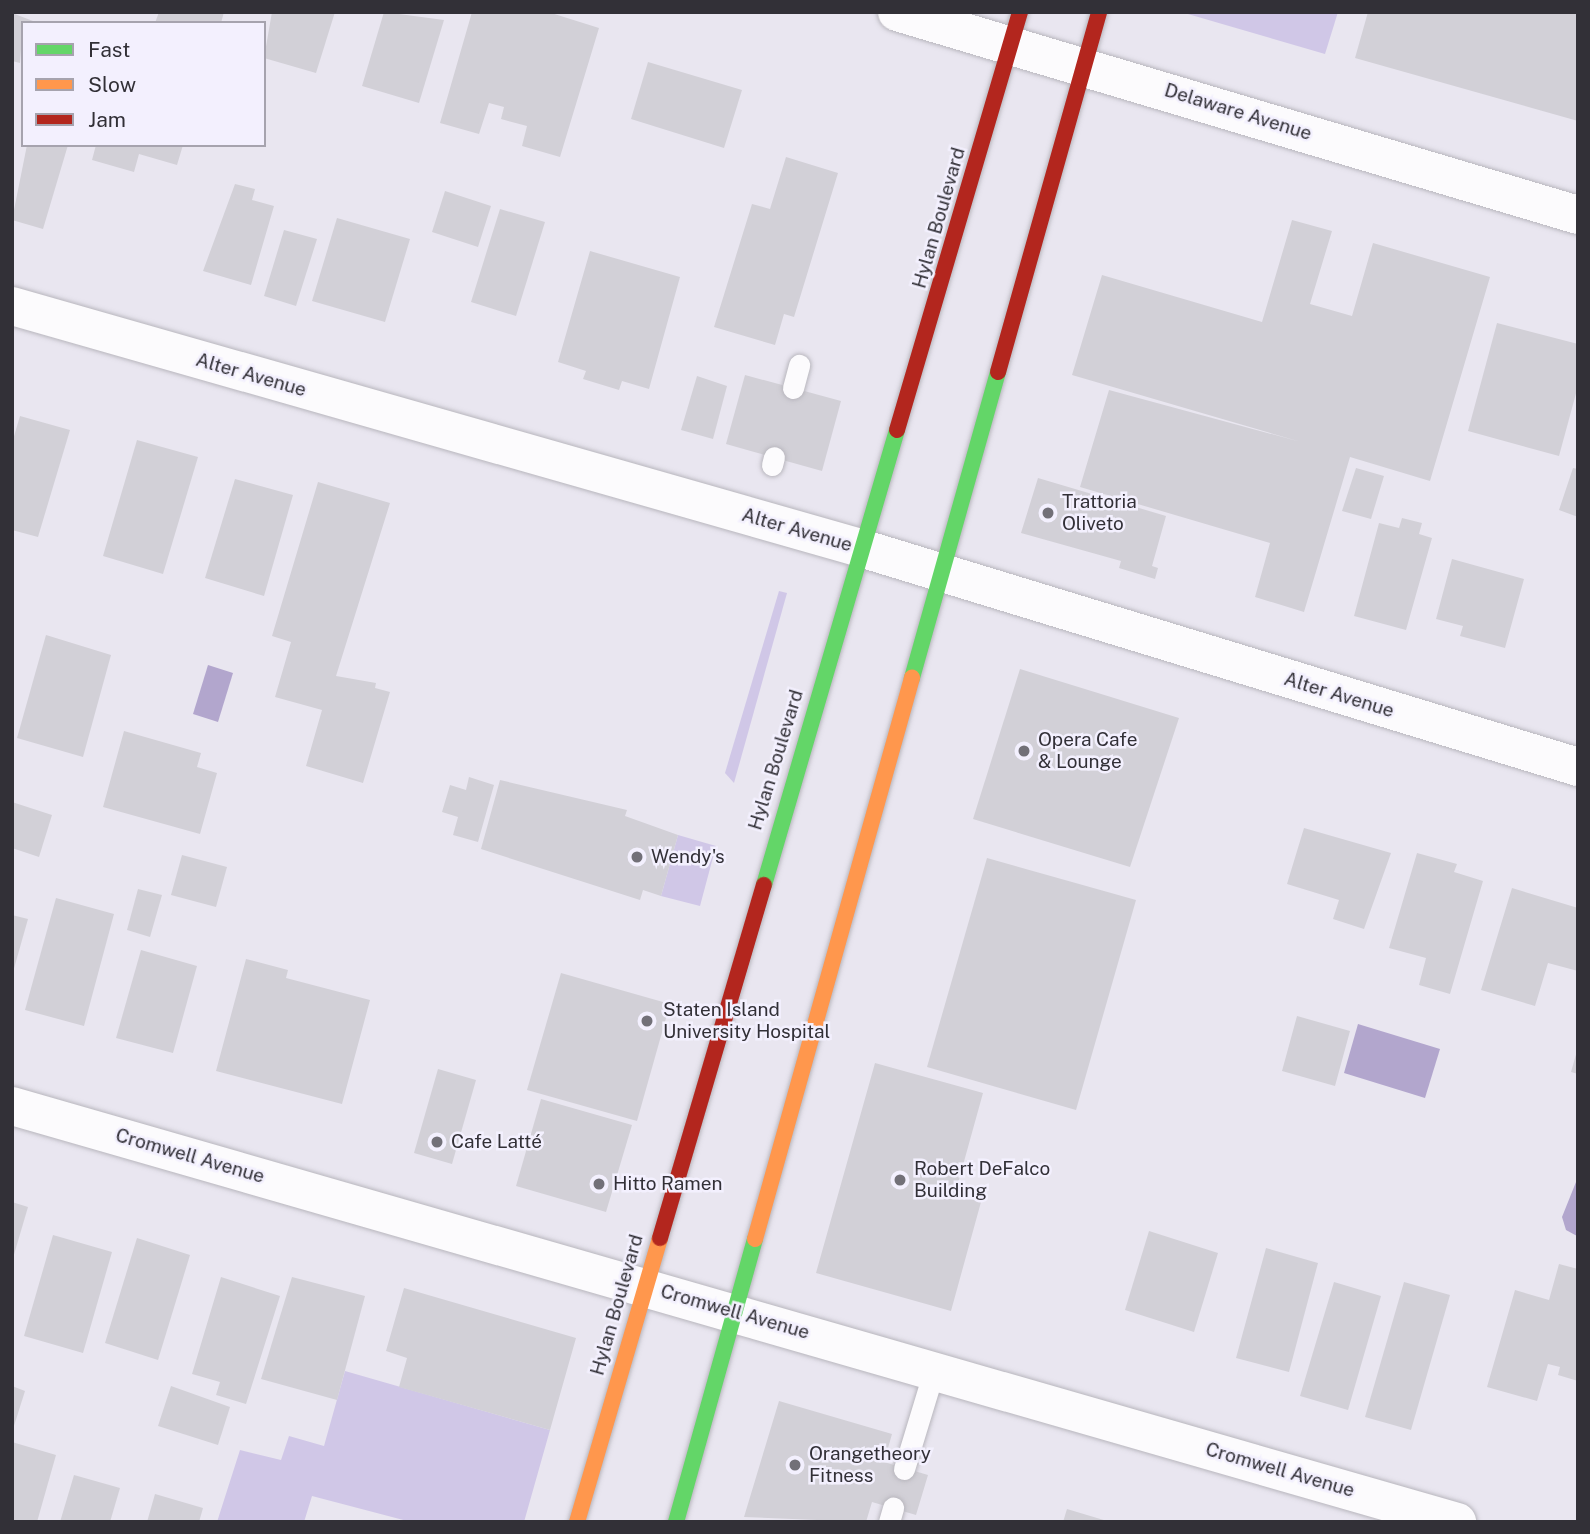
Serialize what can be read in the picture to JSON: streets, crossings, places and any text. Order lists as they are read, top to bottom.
{
  "streets": {
    "main road": ["Hylan Boulevard"],
    "street": ["Delaware Avenue", "Alter Avenue", "Cromwell Avenue"]
  },
  "crossings": [
    ["Delaware Avenue", "Hylan Boulevard"],
    ["Hylan Boulevard", "Alter Avenue"],
    ["Hylan Boulevard", "Cromwell Avenue"]
  ],
  "places": [
    "Trattoria Oliveto",
    "Opera Cafe & Lounge",
    "Wendy's",
    "Staten Island University Hospital",
    "Cafe Latté",
    "Robert DeFalco Building",
    "Hitto Ramen",
    "Orangetheory Fitness"
  ],
  "legend": ["Fast", "Slow", "Jam"]
}
